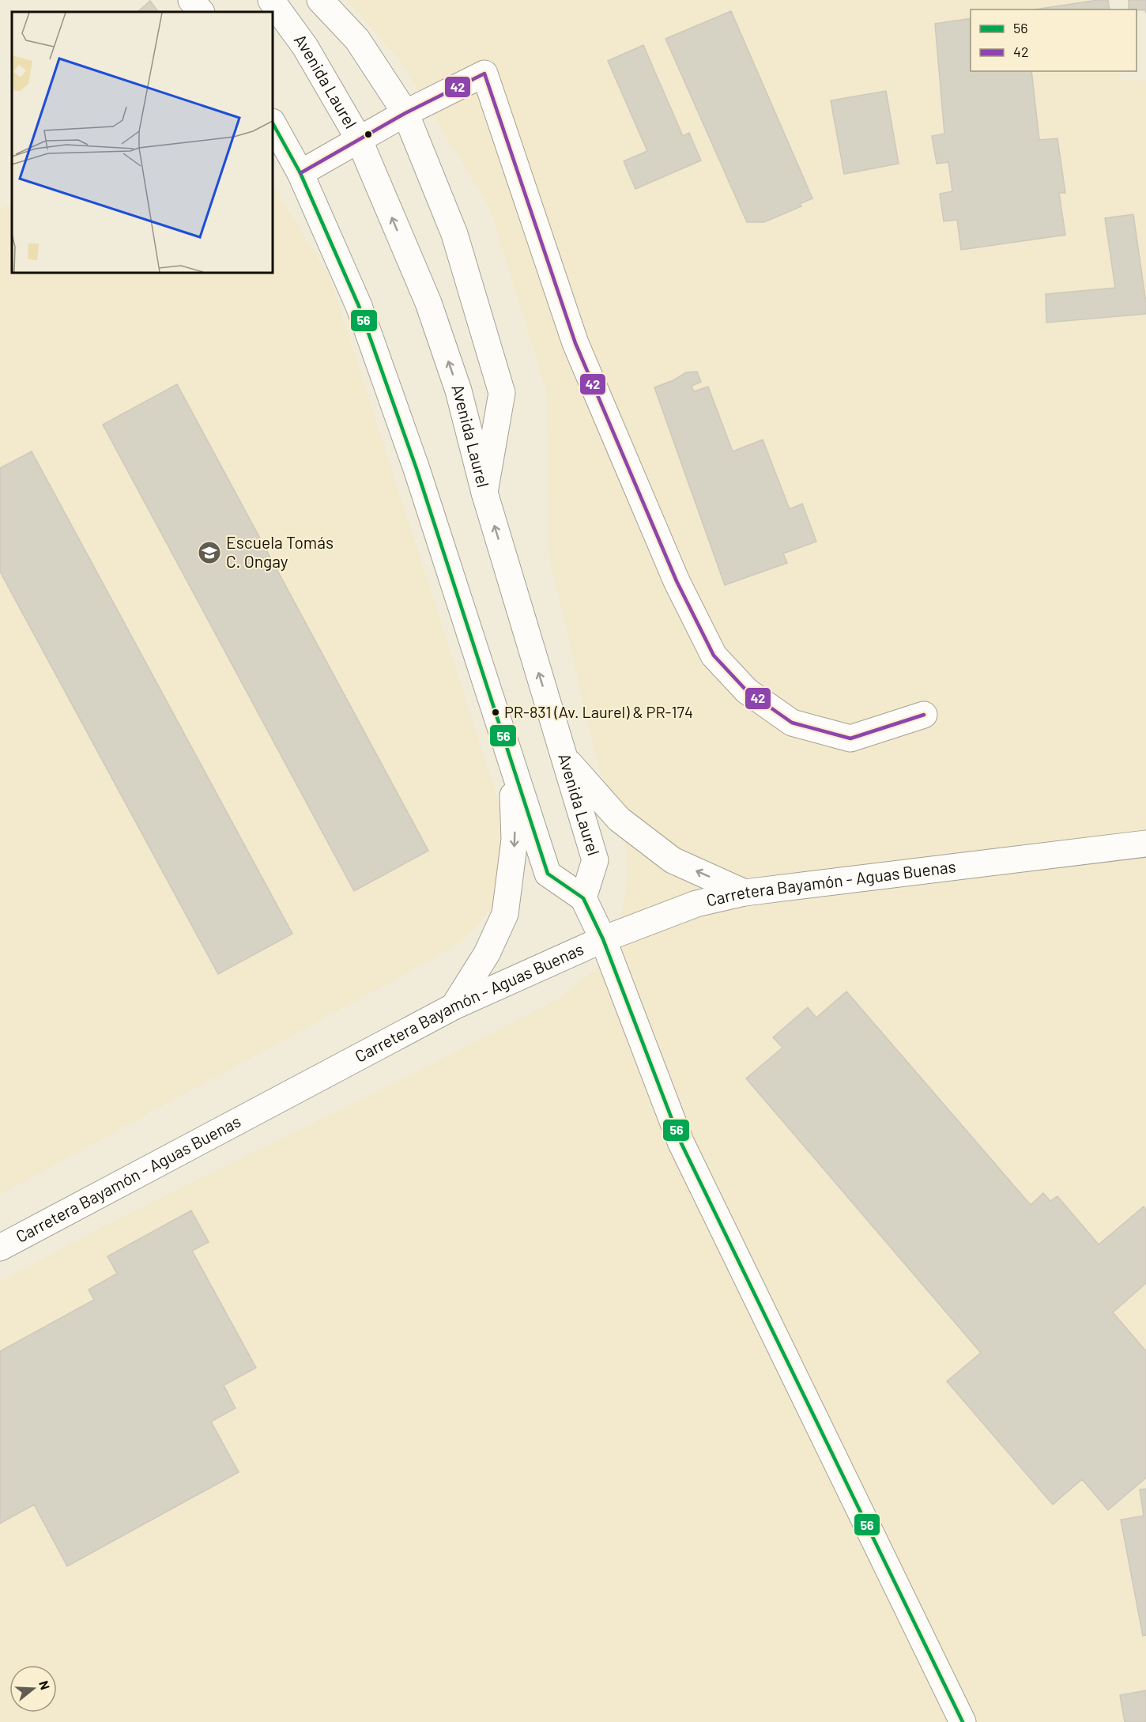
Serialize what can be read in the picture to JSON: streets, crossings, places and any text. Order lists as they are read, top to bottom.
{
  "streets": {
    "street": ["Avenida Laurel", "Carretera Bayamón - Aguas Buenas"]
  },
  "places": {
    "school or university": ["Escuela Tomás C. Ongay"],
    "other": ["PR-831 (Av. Laurel) & PR-174"]
  },
  "lines": ["transit line 42", "transit line 56"],
  "legend": ["56", "42"],
  "north": "right"
}
